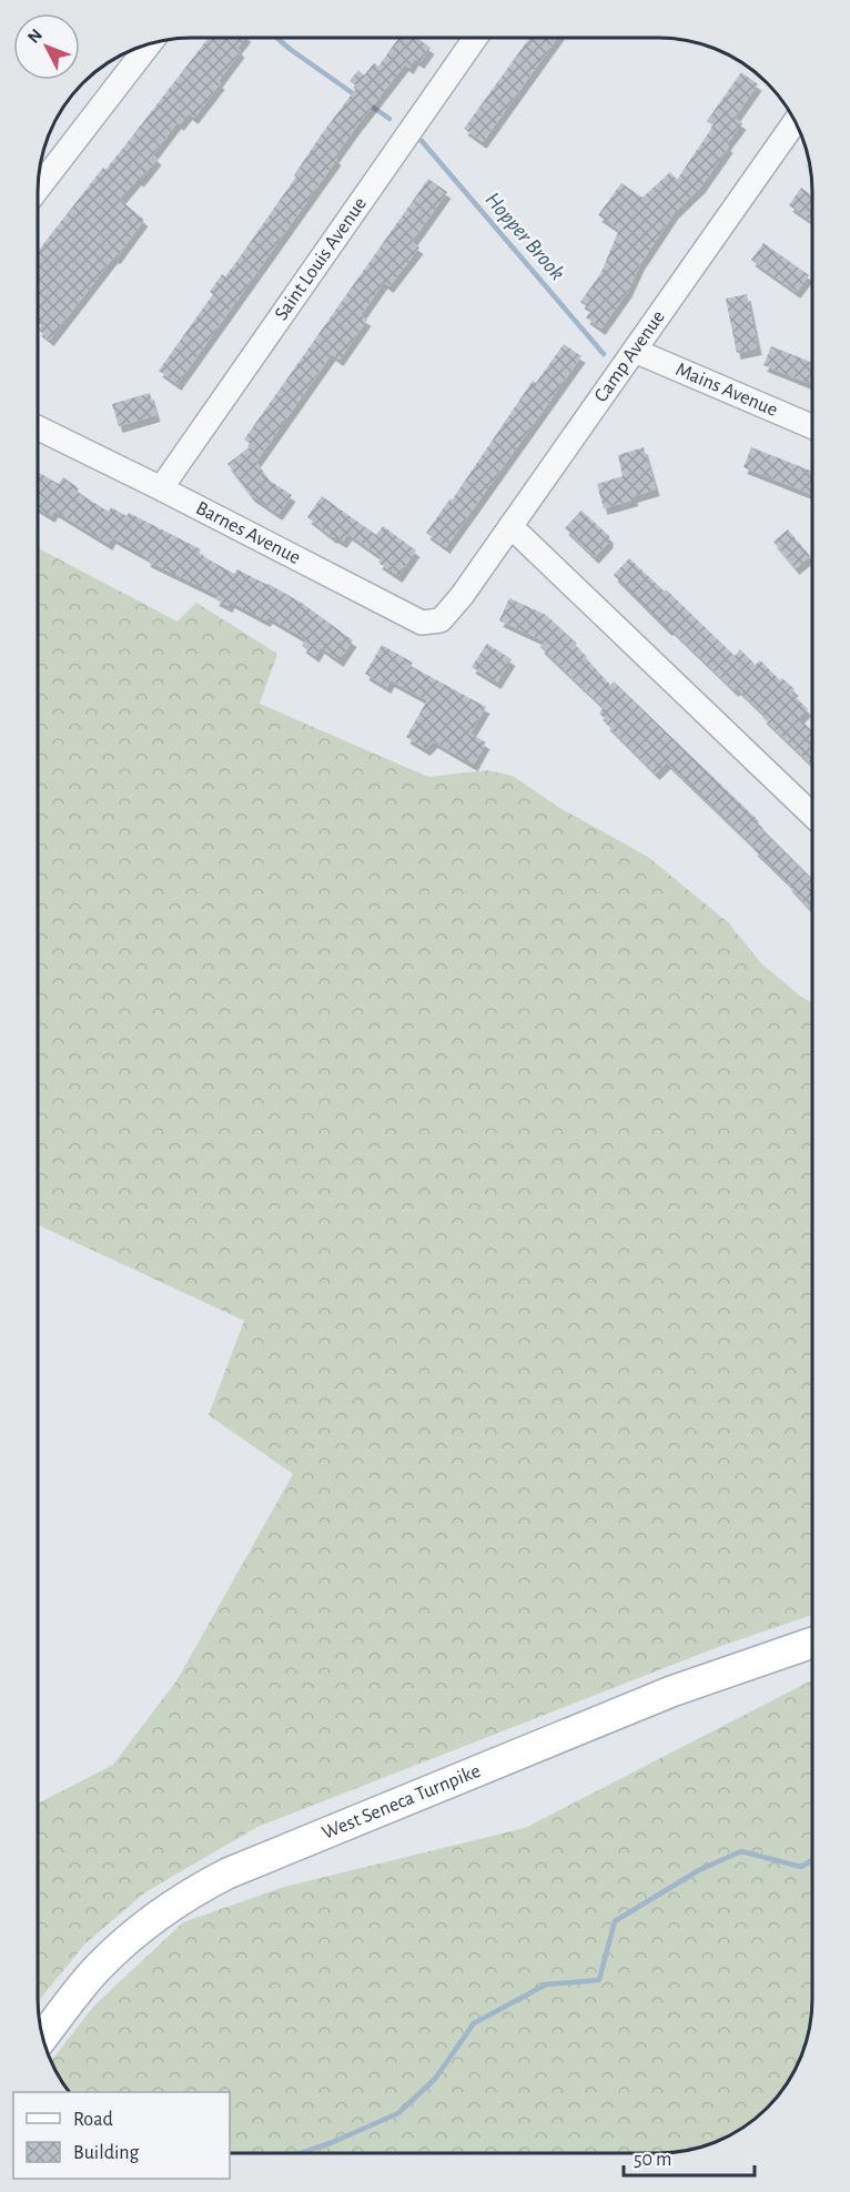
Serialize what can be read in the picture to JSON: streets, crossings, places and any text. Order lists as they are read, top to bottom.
{
  "streets": {
    "main road": ["West Seneca Turnpike"],
    "street": [
      "Saint Louis Avenue",
      "Camp Avenue",
      "Mains Avenue",
      "Barnes Avenue"
    ]
  },
  "crossings": [
    ["Saint Louis Avenue", "Barnes Avenue"],
    ["Camp Avenue", "Mains Avenue"],
    ["Camp Avenue", "Barnes Avenue"]
  ],
  "water": ["Hopper Brook"],
  "legend": ["Road", "Building"],
  "scale_bar": "50 m",
  "north": "top left"
}
